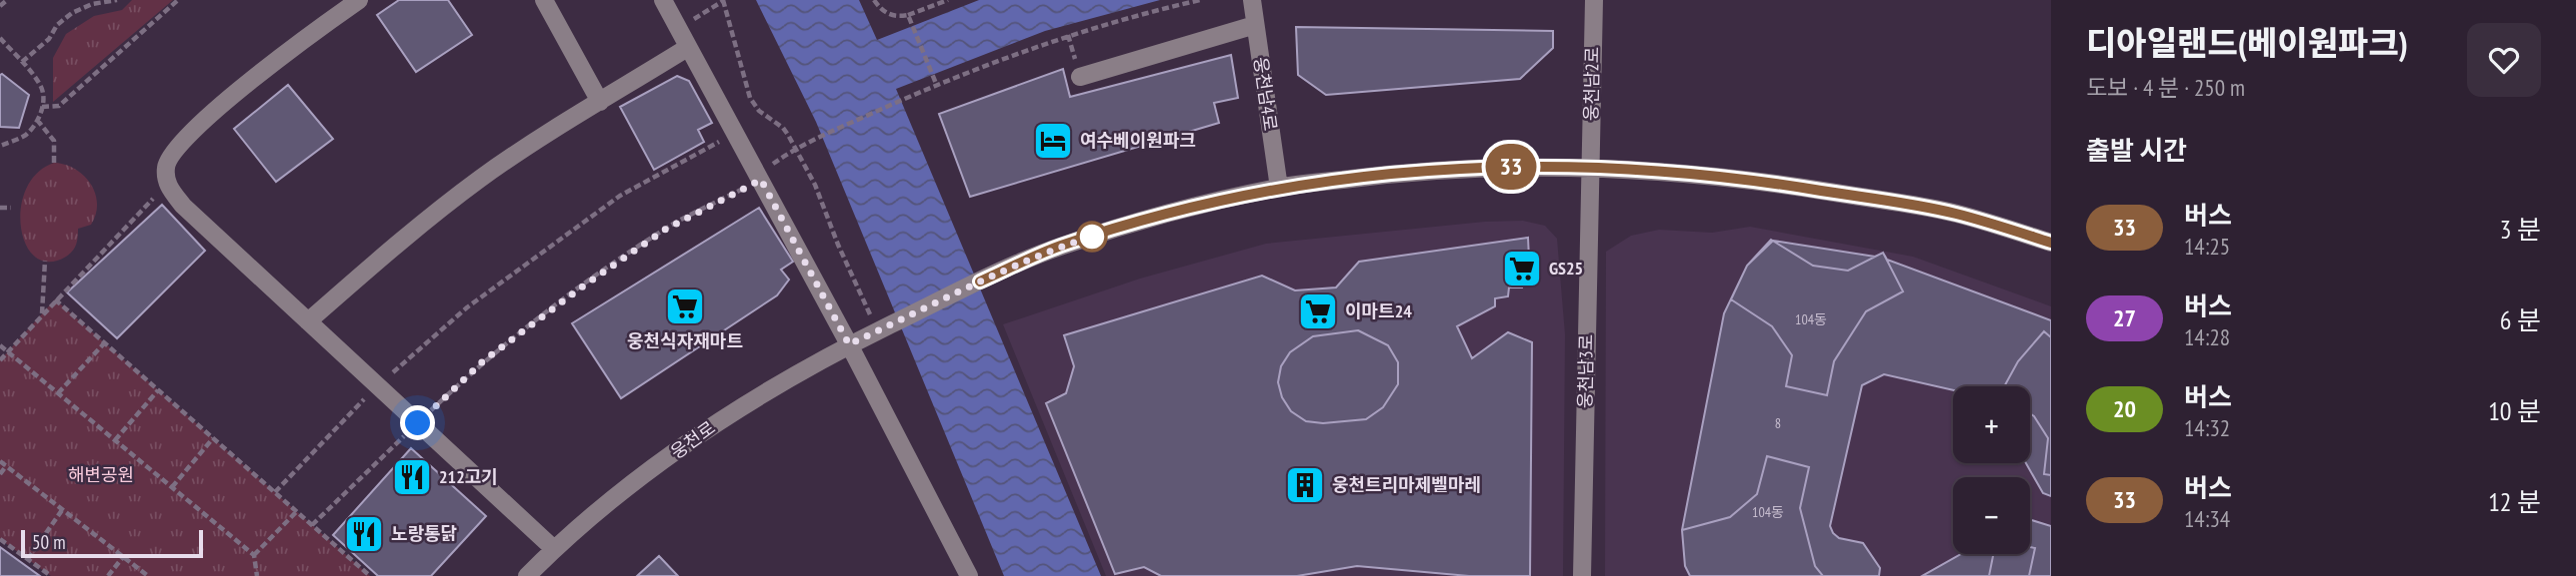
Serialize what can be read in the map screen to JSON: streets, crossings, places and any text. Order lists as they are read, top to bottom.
{
  "streets": {
    "street": [
      "웅천남2로",
      "웅천남4로",
      "웅천남3로",
      "웅천로"
    ]
  },
  "crossings": [
    ["웅천남2로", "웅천남3로"],
    ["웅천남4로", "웅천로"]
  ],
  "parks": ["해변공원"],
  "places": {
    "hotel": ["여수베이원파크"],
    "supermarket": ["GS25", "웅천식자재마트", "이마트24"],
    "restaurant": ["212고기", "노랑통닭"],
    "building": ["웅천트리마제벨마레"]
  },
  "lines": ["bus line 33"],
  "house_numbers": ["104동", "8", "104동"],
  "scale_bar": "50 m",
  "page": {
    "on_map": "33",
    "heading": [
      ["디아일랜드(베이원파크)", "도보 · 4 분 · 250 m"],
      "출발 시간"
    ],
    "list": [
      {
        "mark": "33",
        "name": "버스",
        "note": "14:25",
        "value": "3 분"
      },
      {
        "mark": "27",
        "name": "버스",
        "note": "14:28",
        "value": "6 분"
      },
      {
        "mark": "20",
        "name": "버스",
        "note": "14:32",
        "value": "10 분"
      },
      {
        "mark": "33",
        "name": "버스",
        "note": "14:34",
        "value": "12 분"
      }
    ],
    "map_buttons": ["+", "−"],
    "scale": "50 m"
  }
}
